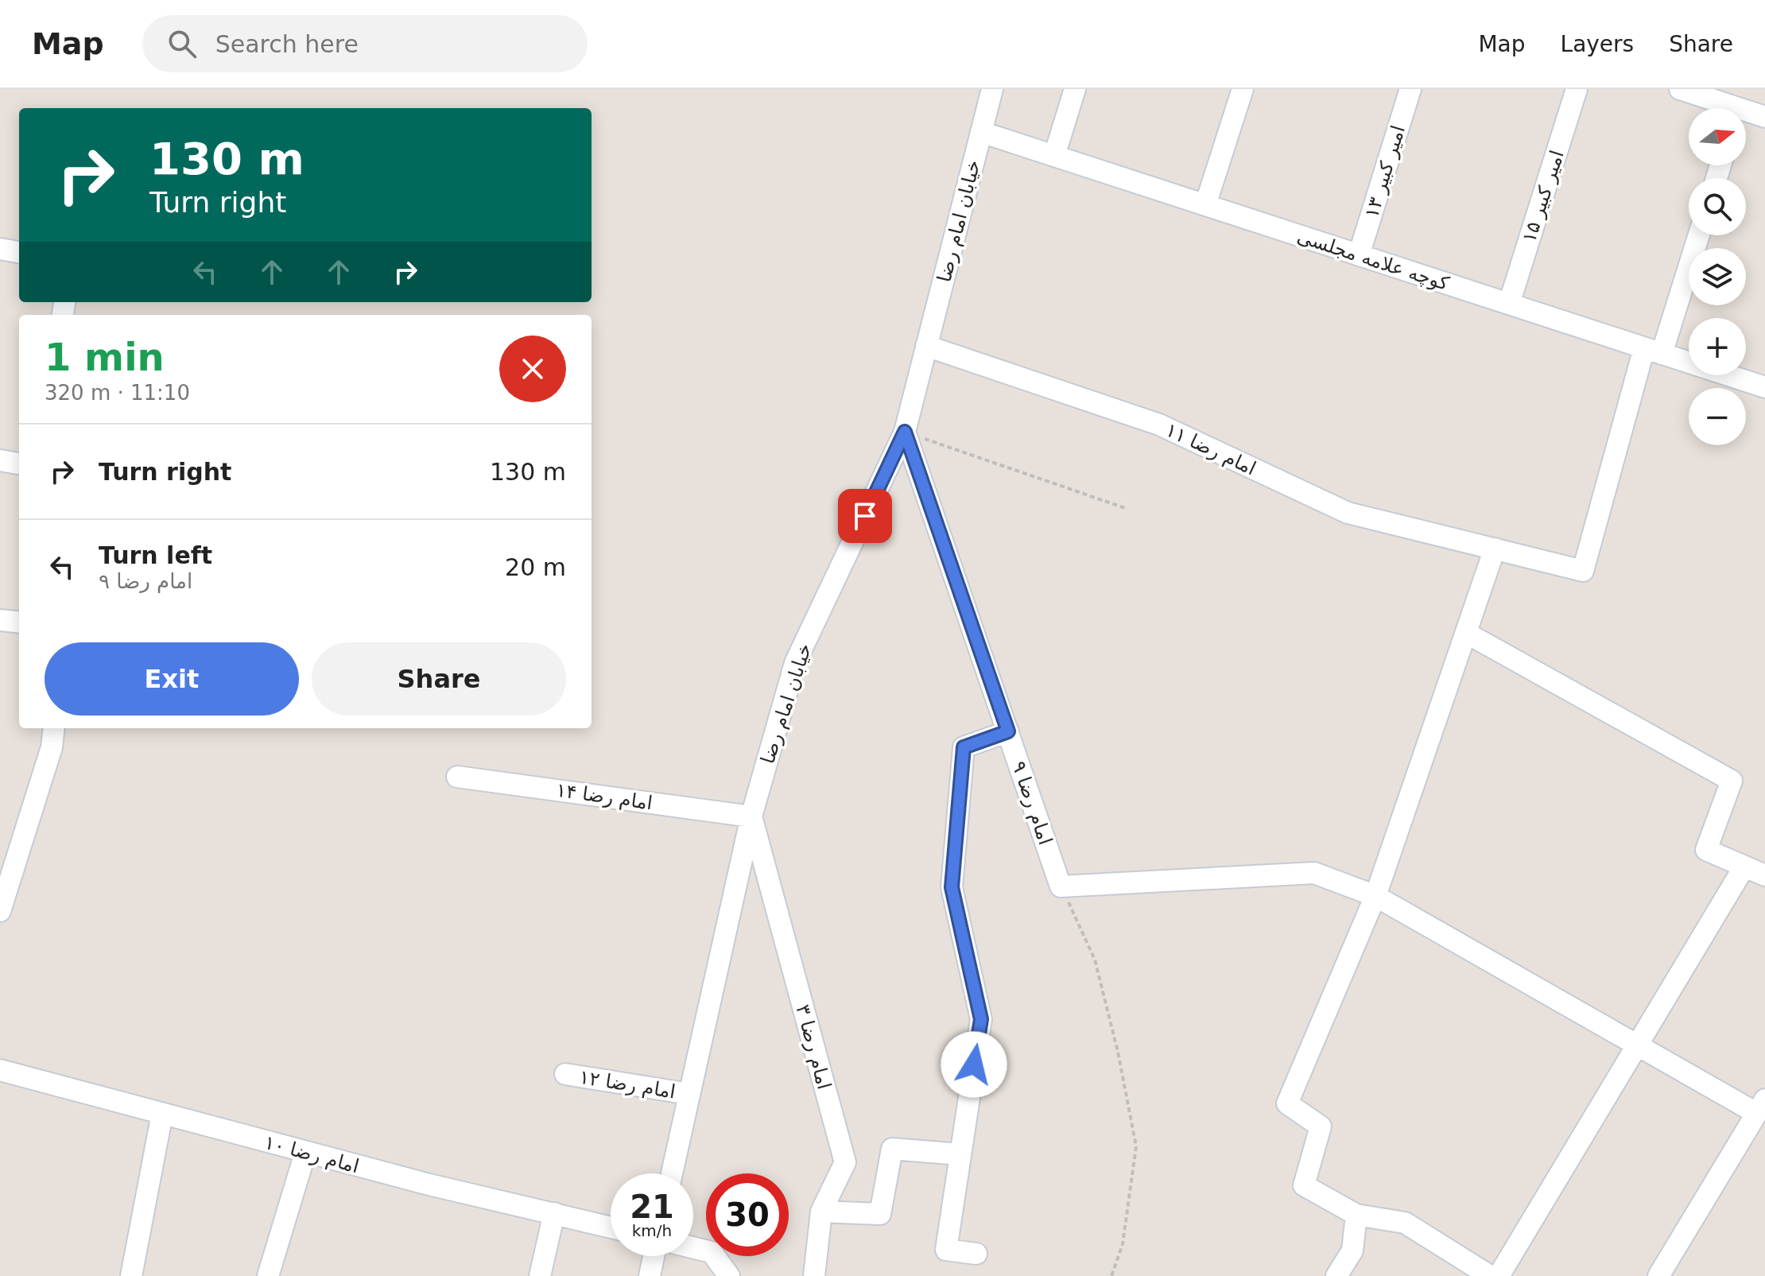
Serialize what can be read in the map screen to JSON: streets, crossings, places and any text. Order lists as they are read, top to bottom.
{
  "streets": {
    "street": [
      "امیر کبیر ۱۳",
      "امیر کبیر ۱۵",
      "خیابان امام رضا",
      "کوچه علامه مجلسی",
      "امام رضا ۱۱",
      "امام رضا ۱۴",
      "امام رضا ۹",
      "امام رضا ۳",
      "امام رضا ۱۲",
      "امام رضا ۱۰"
    ]
  },
  "crossings": [
    ["امیر کبیر ۱۳", "کوچه علامه مجلسی"],
    ["امیر کبیر ۱۵", "کوچه علامه مجلسی"],
    ["خیابان امام رضا", "کوچه علامه مجلسی"],
    ["خیابان امام رضا", "امام رضا ۱۱"],
    ["خیابان امام رضا", "امام رضا ۱۴"],
    ["خیابان امام رضا", "امام رضا ۹"],
    ["خیابان امام رضا", "امام رضا ۳"],
    ["خیابان امام رضا", "امام رضا ۱۲"],
    ["کوچه علامه مجلسی", "امام رضا ۱۱"],
    ["امام رضا ۱۴", "امام رضا ۳"]
  ],
  "north": "right",
  "page": {
    "header": "Map",
    "search": "Search here",
    "nav": ["Map", "Layers", "Share"],
    "map_buttons": ["+", "−"],
    "turn": ["130 m", "Turn right"],
    "heading": ["1 min", "320 m · 11:10"],
    "list": [
      {
        "name": "Turn right",
        "value": "130 m"
      },
      {
        "name": "Turn left",
        "note": "امام رضا ۹",
        "value": "20 m"
      }
    ],
    "buttons": ["Exit", "Share"],
    "speed": "21 km/h",
    "limit": "30"
  }
}
